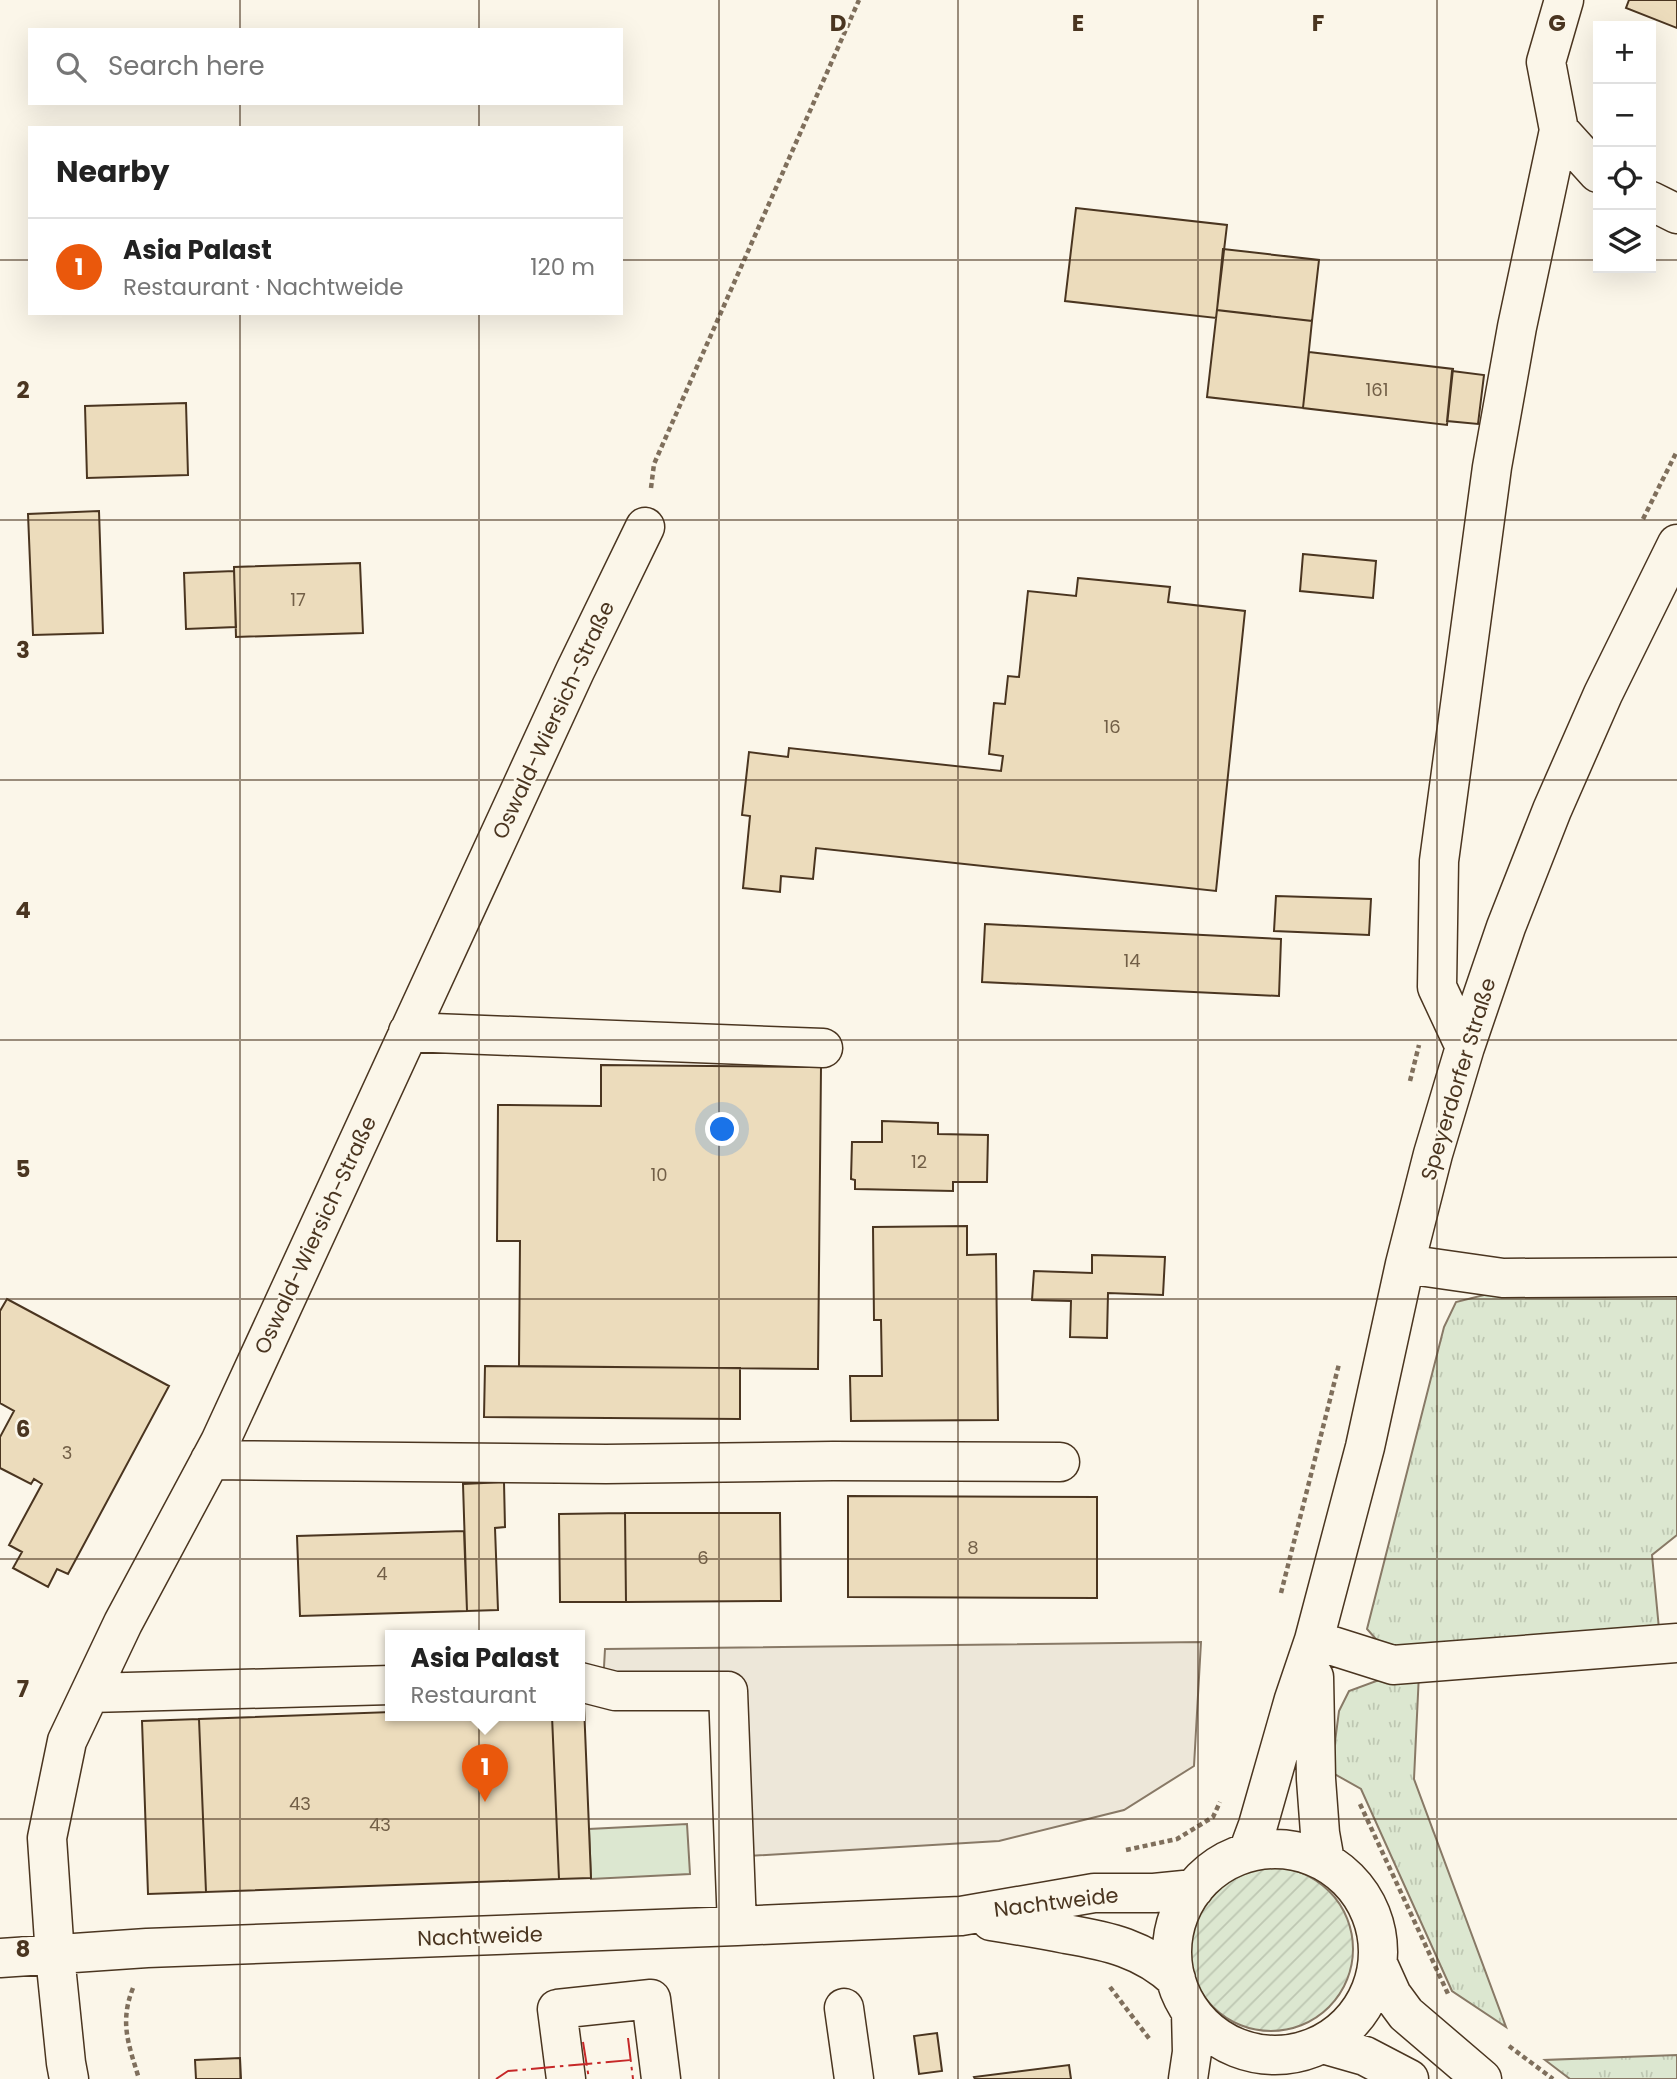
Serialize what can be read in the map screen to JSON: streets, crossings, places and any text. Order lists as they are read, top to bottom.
{
  "streets": {
    "street": ["Oswald-Wiersich-Straße", "Speyerdorfer Straße", "Nachtweide"]
  },
  "crossings": [
    ["Oswald-Wiersich-Straße", "Nachtweide"],
    ["Speyerdorfer Straße", "Nachtweide"]
  ],
  "house_numbers": [
    "161",
    "17",
    "16",
    "14",
    "12",
    "10",
    "3",
    "8",
    "6",
    "4",
    "43",
    "43"
  ],
  "page": {
    "map_buttons": ["+", "−"],
    "search": "Search here",
    "heading": "Nearby",
    "list": [
      {
        "mark": "1",
        "name": "Asia Palast",
        "note": "Restaurant · Nachtweide",
        "value": "120 m"
      }
    ],
    "popup": ["Asia Palast", "Restaurant"],
    "pins": "1"
  },
  "grid": {
    "columns": [
      "D",
      "E",
      "F",
      "G"
    ],
    "rows": [
      "2",
      "3",
      "4",
      "5",
      "6",
      "7",
      "8"
    ]
  }
}
